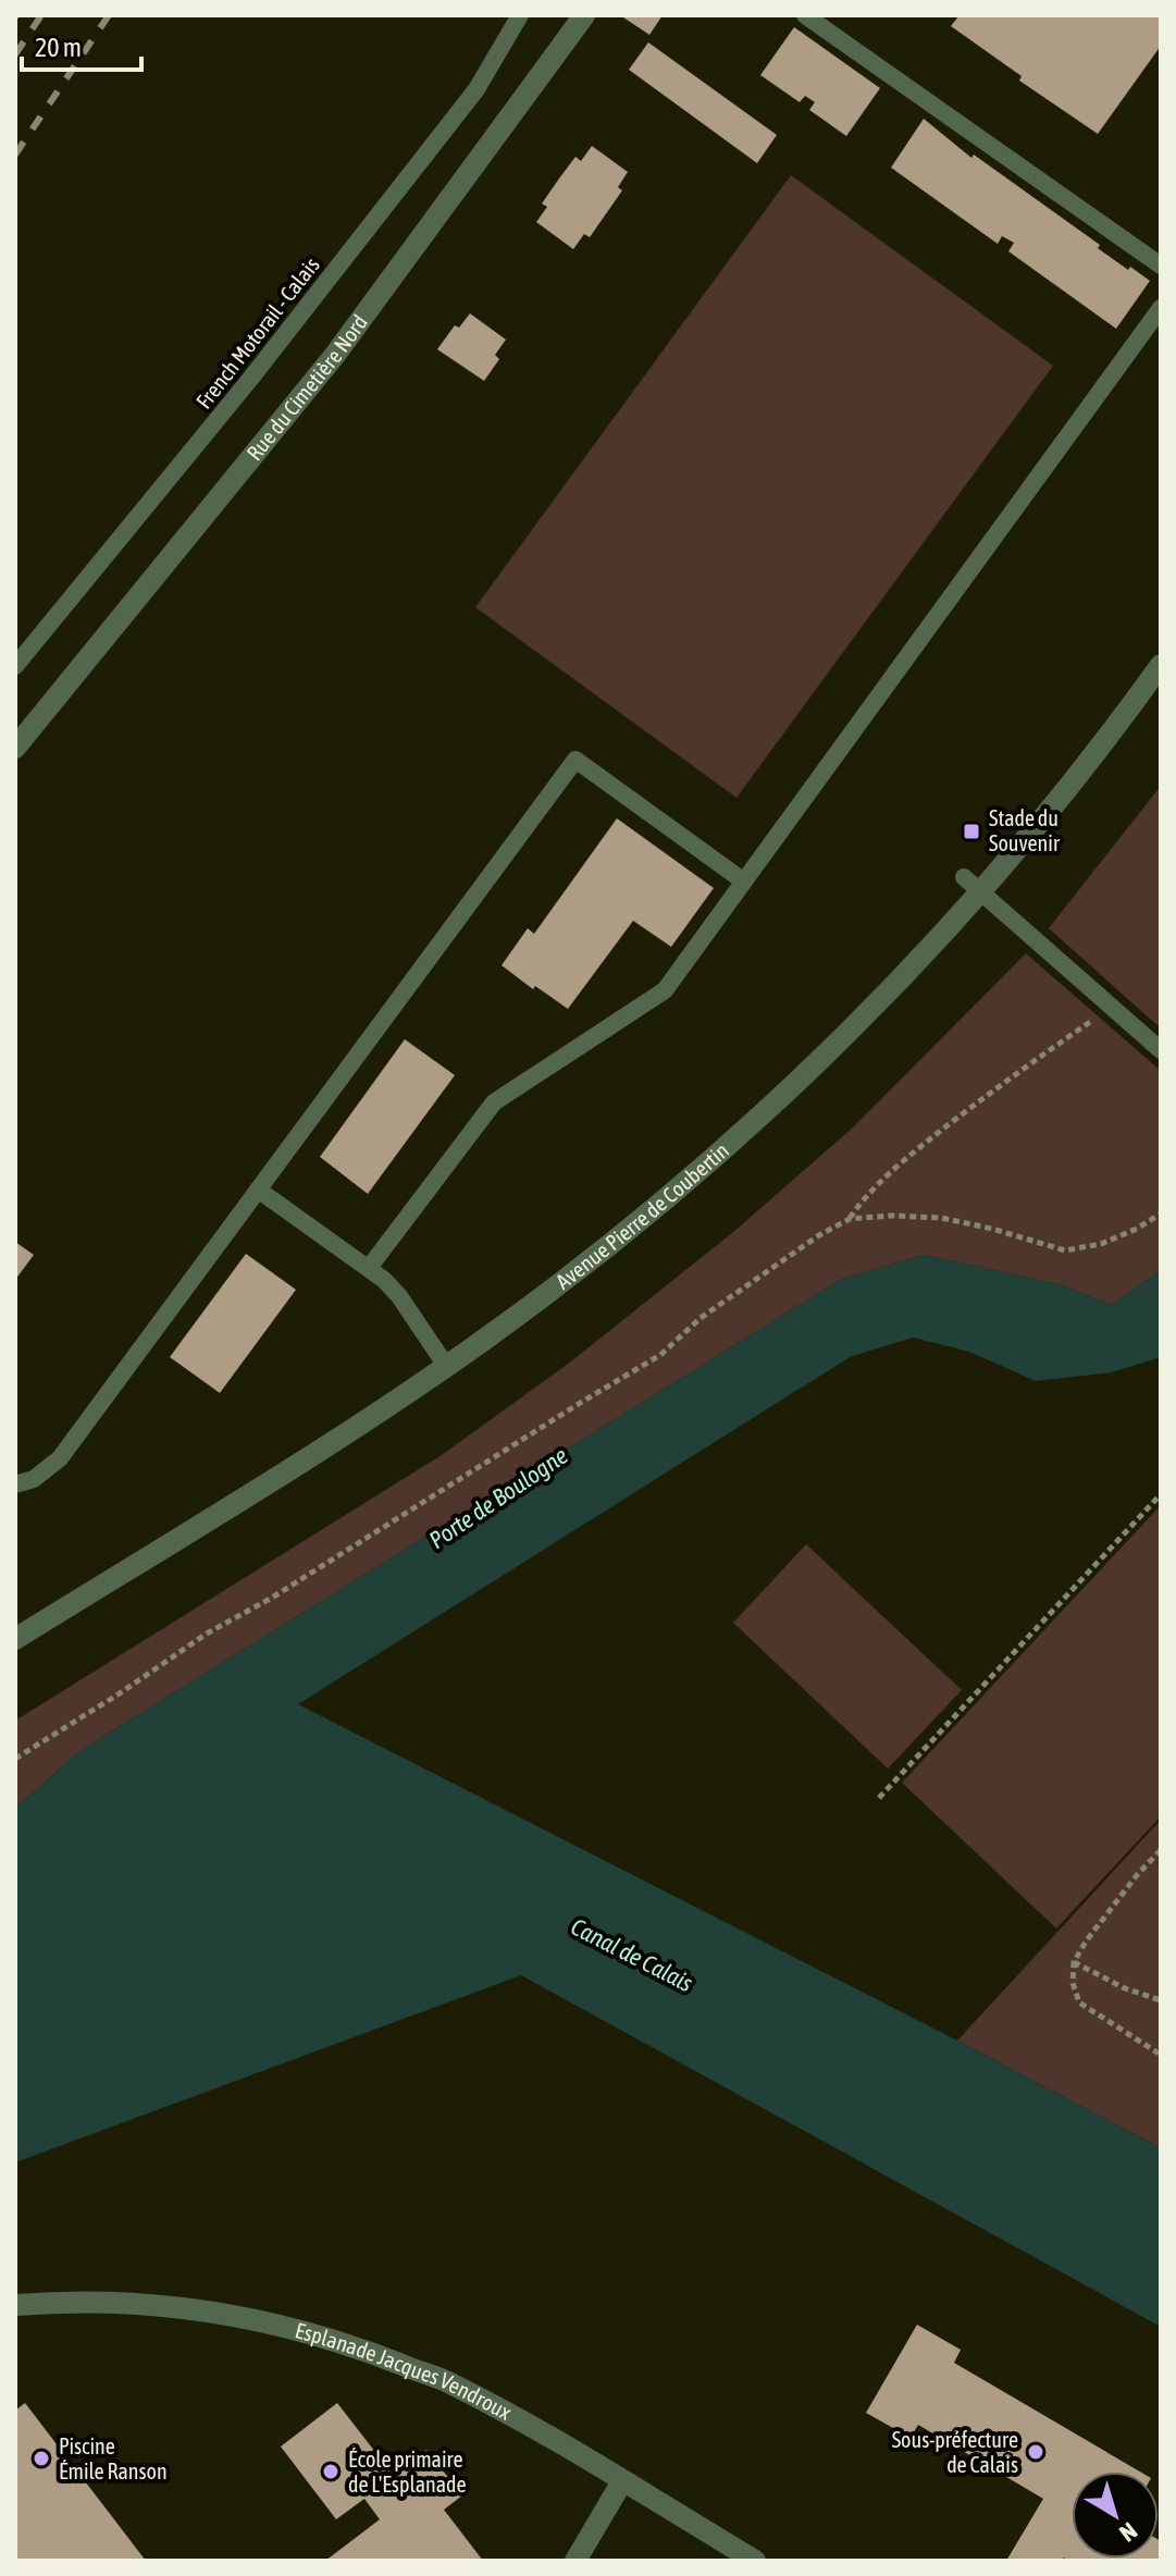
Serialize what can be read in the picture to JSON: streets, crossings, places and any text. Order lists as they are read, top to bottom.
{
  "streets": {
    "street": ["Rue du Cimetière Nord", "Avenue Pierre de Coubertin", "Esplanade Jacques Vendroux"],
    "lane": ["French Motorail - Calais"]
  },
  "water": ["Porte de Boulogne", "Canal de Calais"],
  "places": {
    "transit": ["Stade du Souvenir"],
    "other": ["Sous-préfecture de Calais", "Piscine Émile Ranson", "École primaire de L'Esplanade"]
  },
  "scale_bar": "20 m",
  "north": "bottom right"
}
